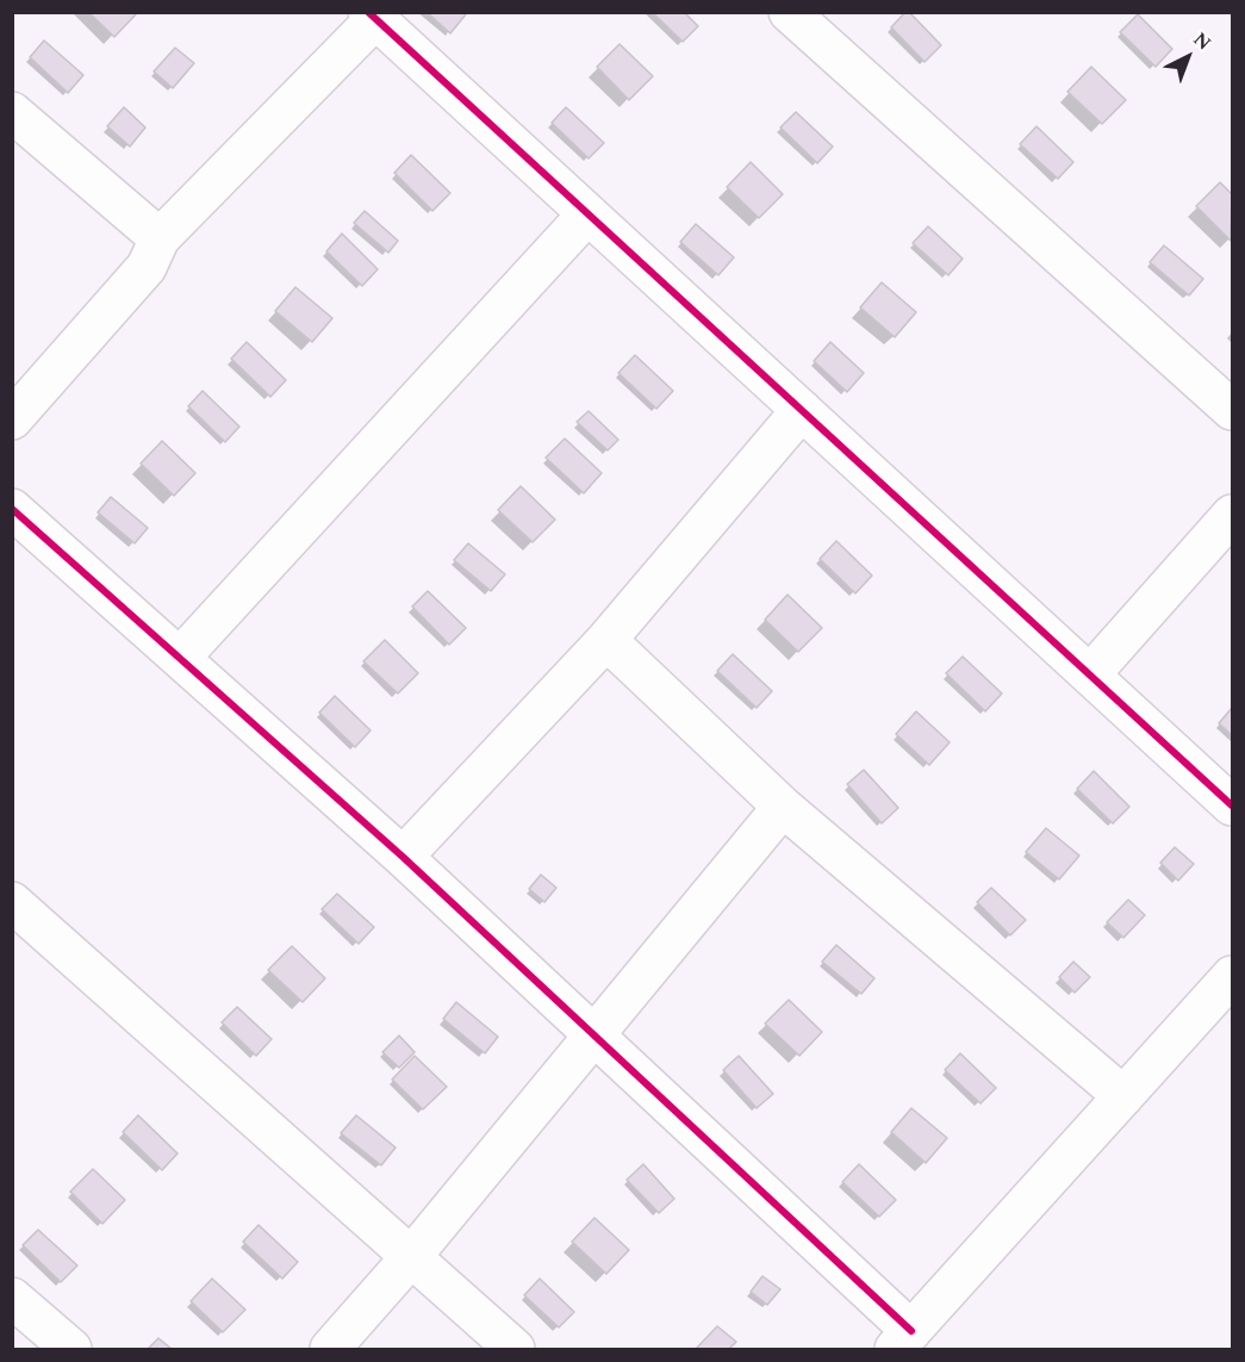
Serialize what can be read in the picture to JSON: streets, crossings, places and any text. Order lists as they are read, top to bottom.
{
  "north": "top right"
}
